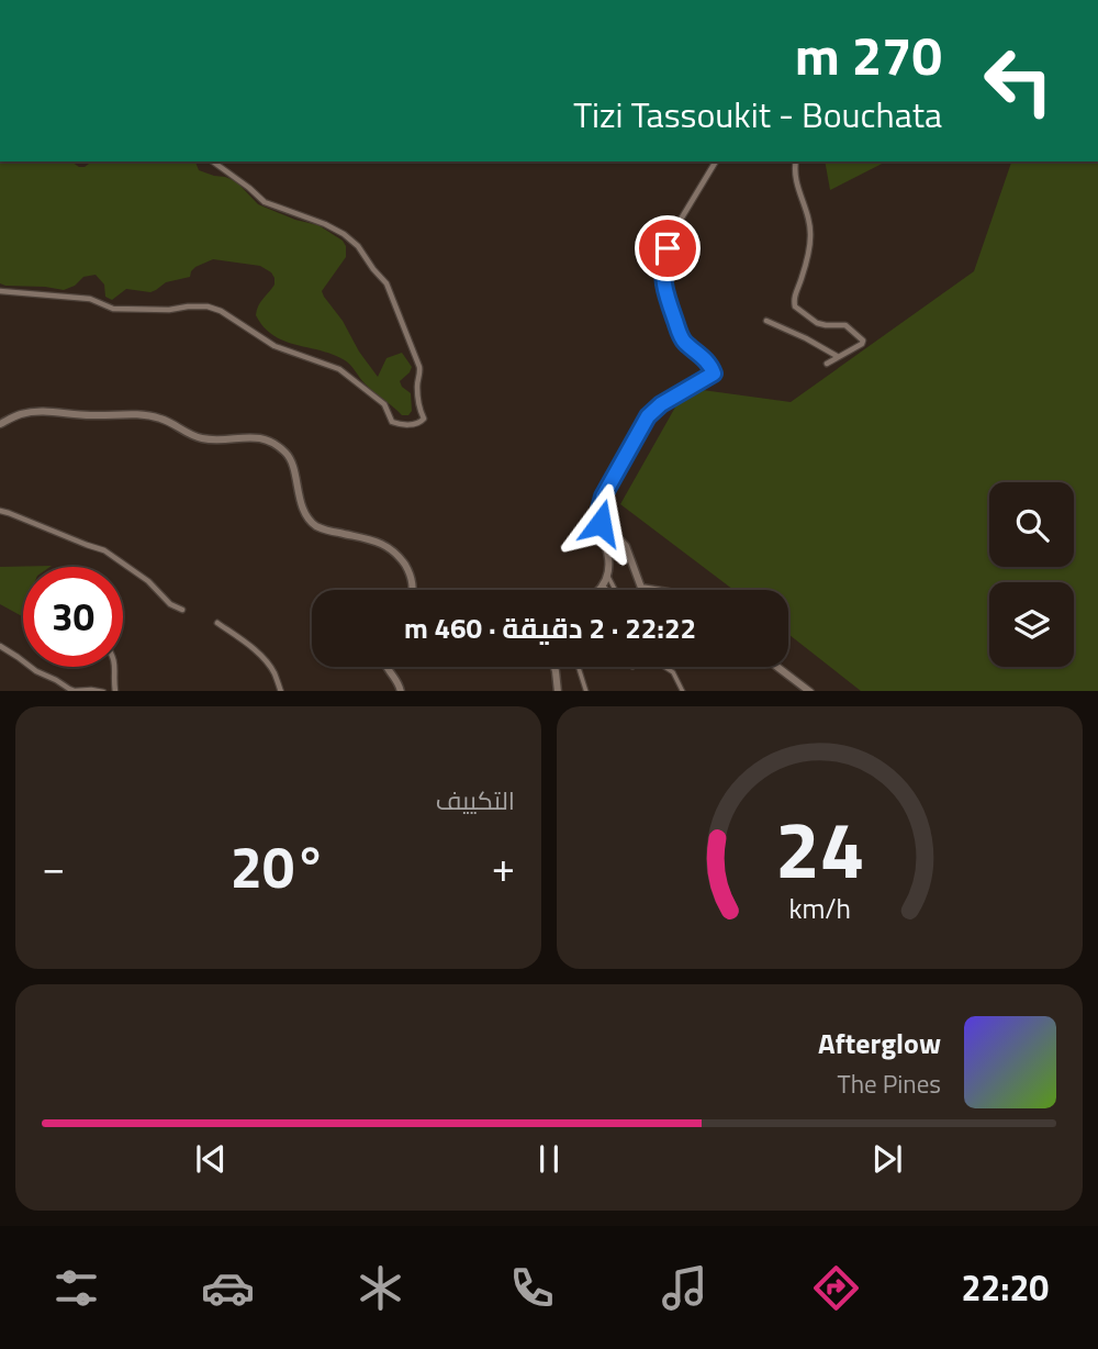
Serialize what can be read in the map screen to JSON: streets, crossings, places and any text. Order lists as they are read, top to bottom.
{
  "page": {
    "turn": ["270 m", "Tizi Tassoukit - Bouchata"],
    "limit": "30",
    "trip": "22:22 · 2 دقيقة · 460 m",
    "tile": "التكييف",
    "heat": ["−", "20°", "+"],
    "song": ["Afterglow", "The Pines"],
    "tabs": "22:20",
    "gauge": ["24", "km/h"]
  }
}
